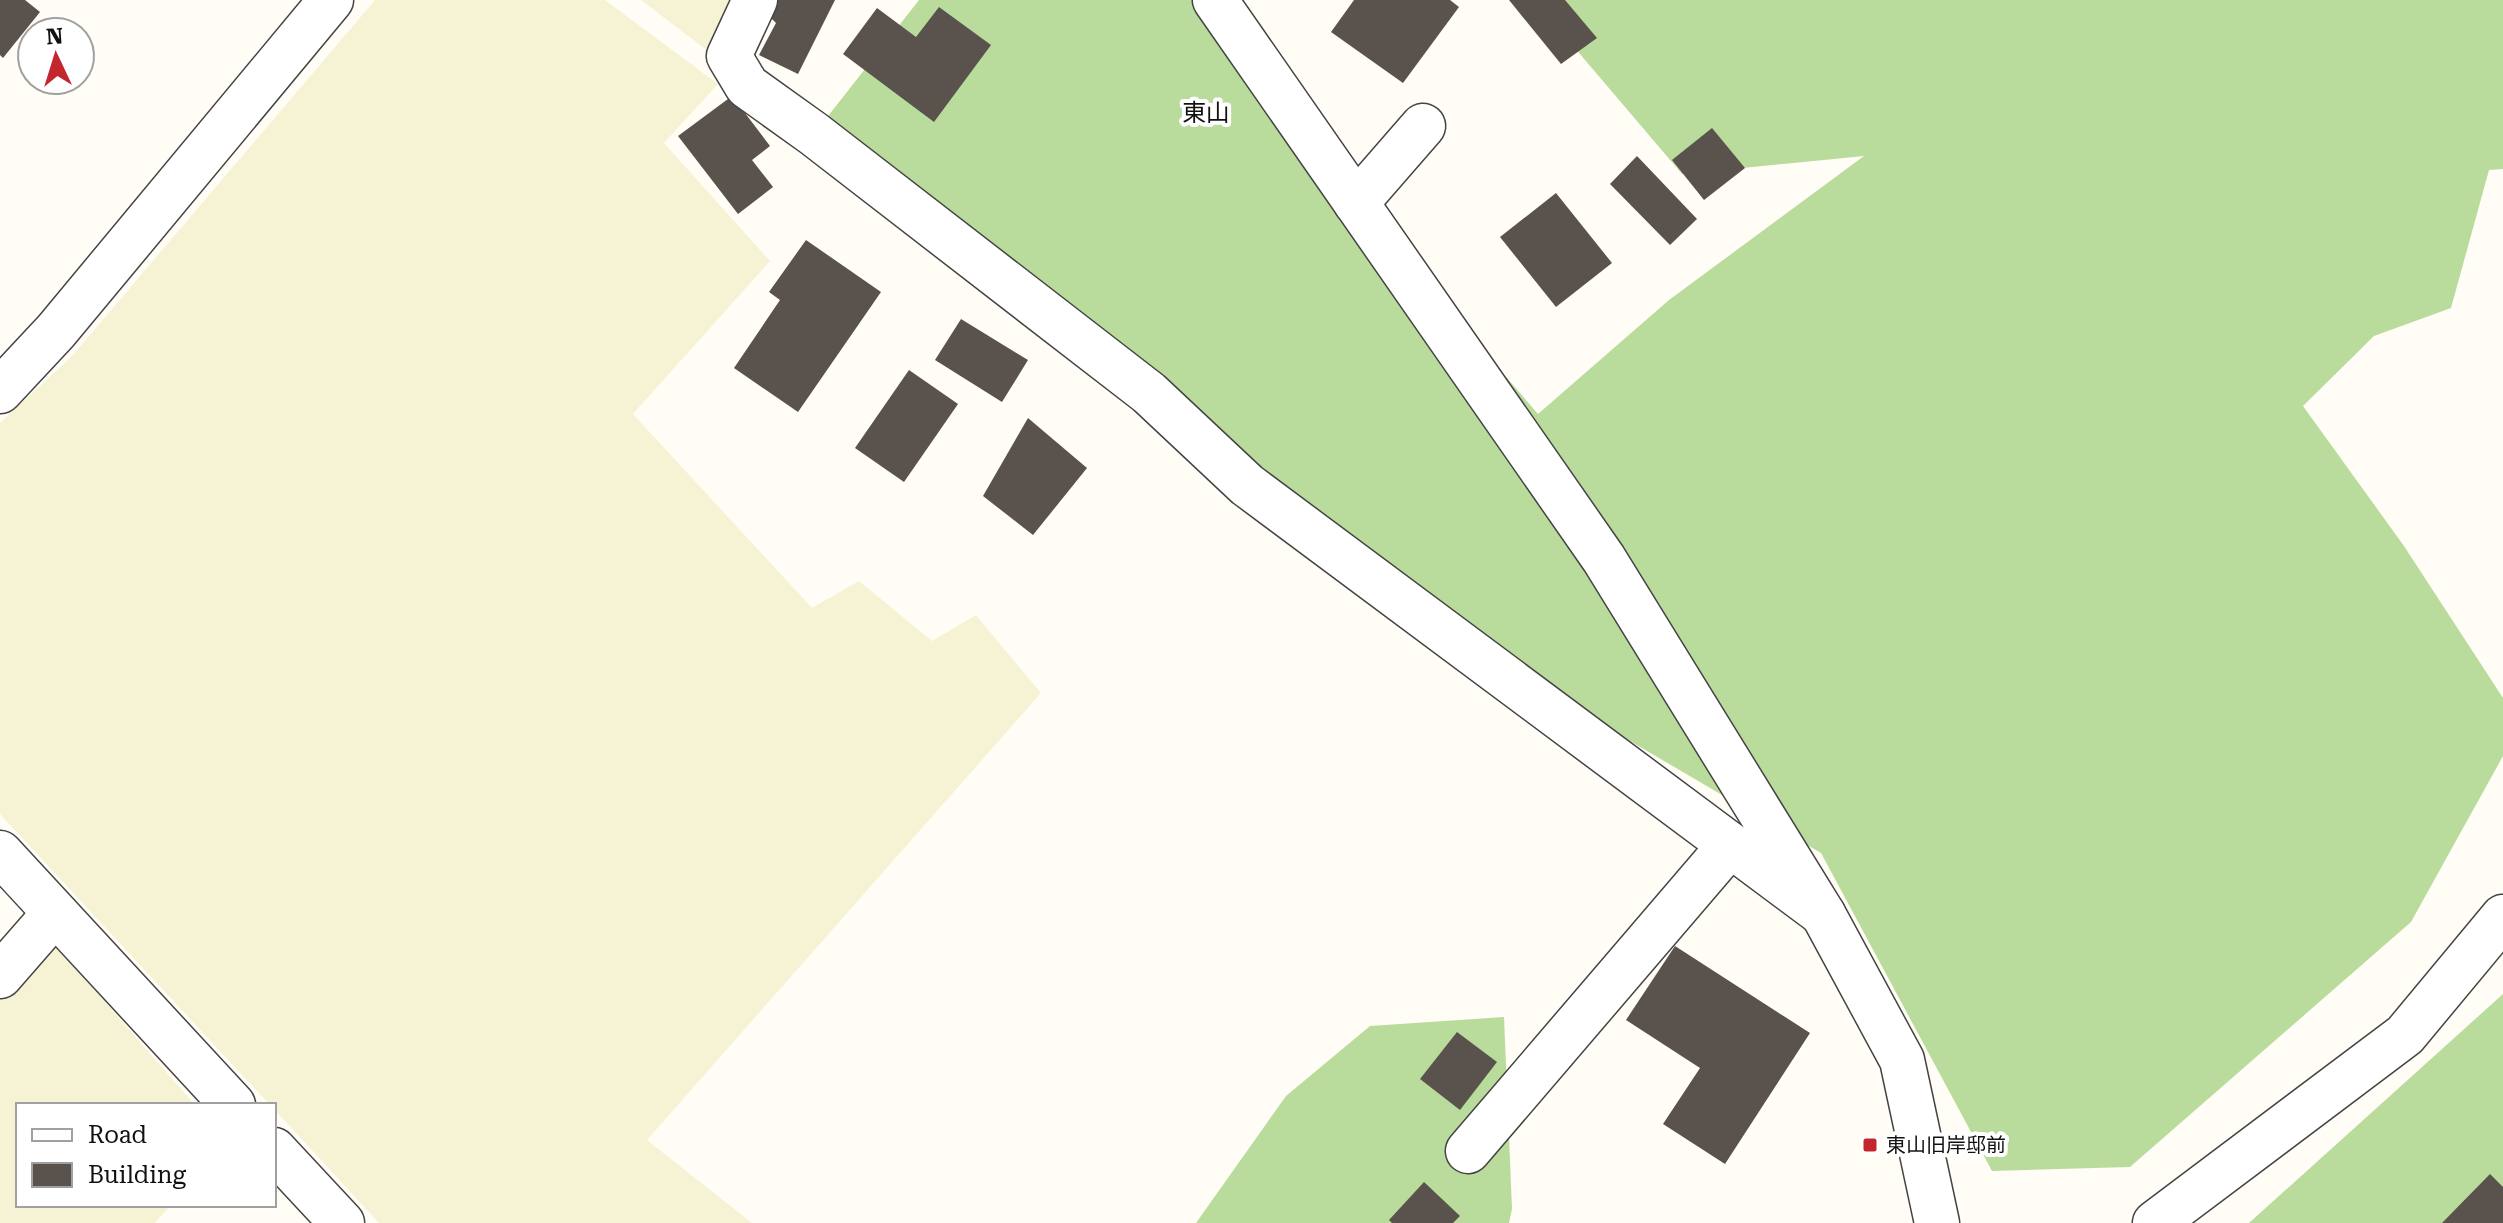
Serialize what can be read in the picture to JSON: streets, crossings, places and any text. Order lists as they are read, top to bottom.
{
  "districts": ["東山"],
  "places": {
    "transit": ["東山旧岸邸前"]
  },
  "legend": ["Road", "Building"],
  "north": "top"
}
